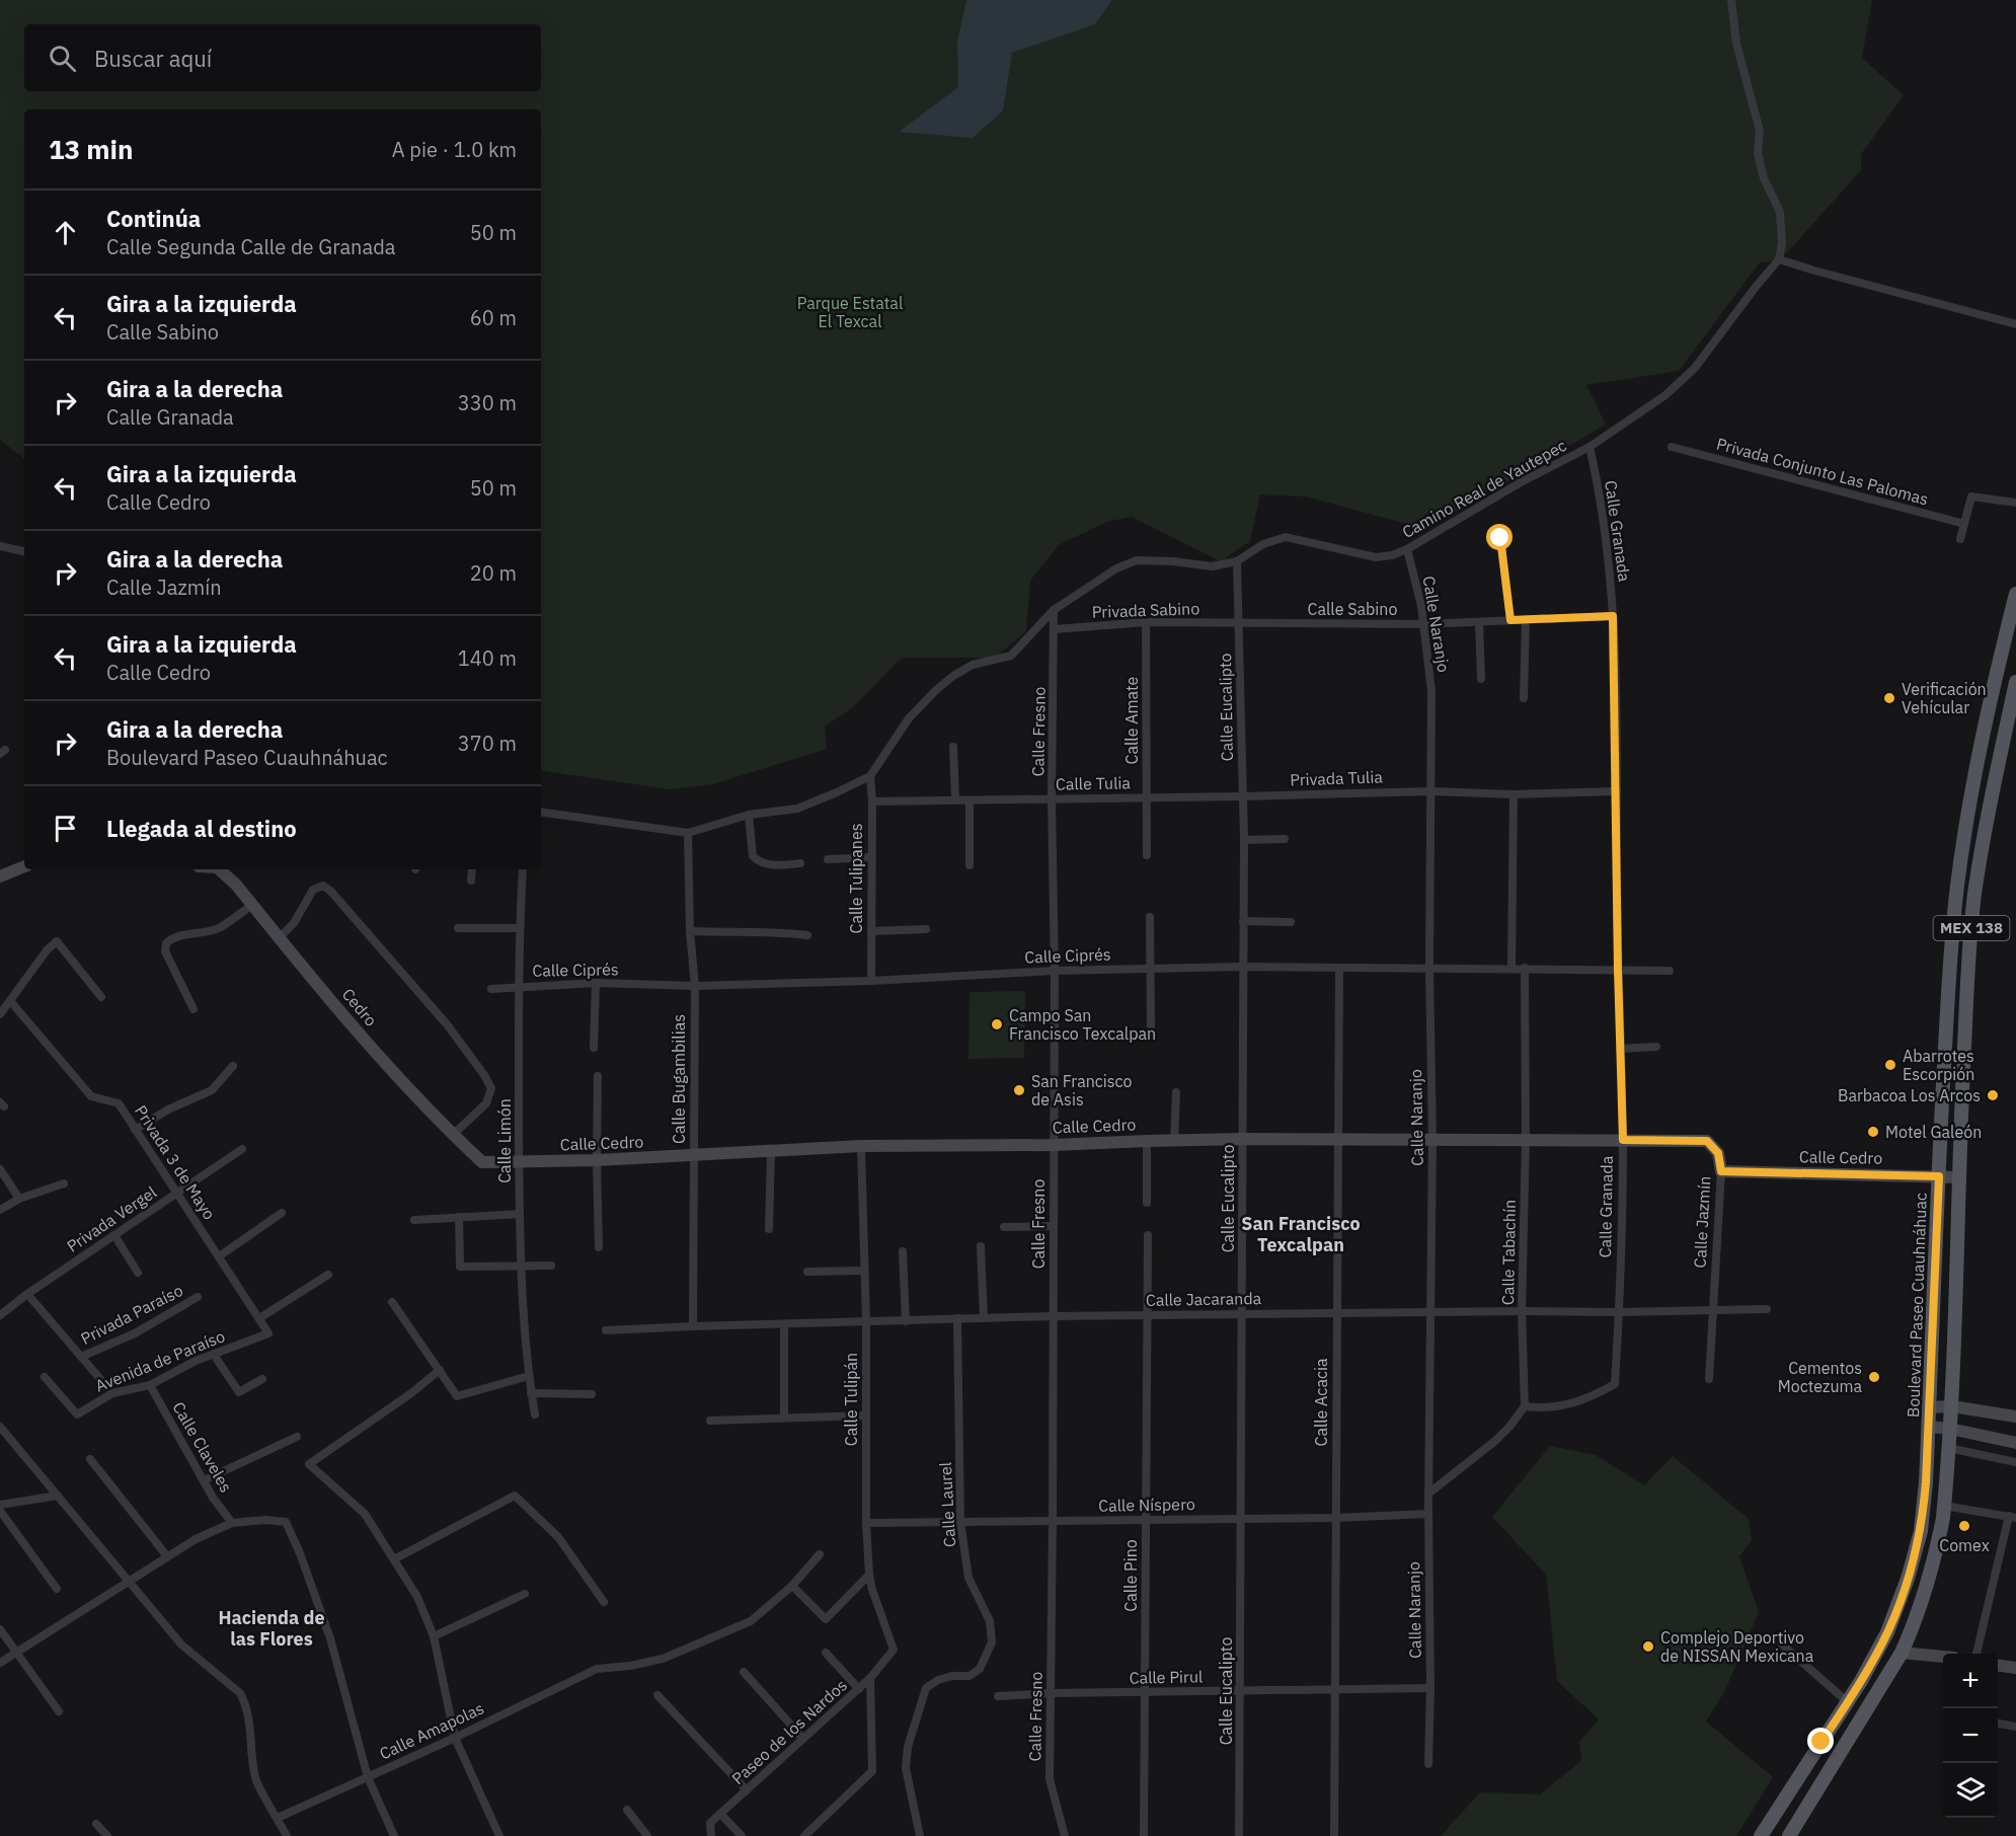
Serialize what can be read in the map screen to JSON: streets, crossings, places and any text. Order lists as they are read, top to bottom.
{
  "streets": {
    "main road": ["MEX 138", "Boulevard Paseo Cuauhnáhuac"],
    "street": [
      "Privada Conjunto Las Palomas",
      "Camino Real de Yautepec",
      "Calle Granada",
      "Calle Sabino",
      "Privada Sabino",
      "Calle Naranjo",
      "Calle Eucalipto",
      "Calle Amate",
      "Calle Fresno",
      "Privada Tulia",
      "Calle Tulia",
      "Calle Tulipanes",
      "Calle Ciprés",
      "Cedro",
      "Calle Bugambilias",
      "Calle Cedro",
      "Calle Limón",
      "Privada 3 de Mayo",
      "Privada Vergel",
      "Calle Jazmín",
      "Calle Tabachín",
      "Calle Jacaranda",
      "Privada Paraíso",
      "Avenida de Paraíso",
      "Calle Tulipán",
      "Calle Acacia",
      "Calle Claveles",
      "Calle Laurel",
      "Calle Níspero",
      "Calle Pino",
      "Calle Pirul",
      "Calle Amapolas",
      "Paseo de los Nardos"
    ]
  },
  "crossings": [
    ["Camino Real de Yautepec", "Calle Granada"],
    ["Camino Real de Yautepec", "Calle Naranjo"],
    ["Camino Real de Yautepec", "Calle Eucalipto"],
    ["Camino Real de Yautepec", "Calle Fresno"],
    ["Camino Real de Yautepec", "Calle Tulipanes"],
    ["Camino Real de Yautepec", "Calle Bugambilias"],
    ["Calle Granada", "Calle Sabino"],
    ["Calle Granada", "Calle Ciprés"],
    ["Calle Granada", "Calle Cedro"],
    ["Calle Granada", "Calle Tabachín"],
    ["Calle Granada", "Calle Jacaranda"],
    ["Calle Sabino", "Privada Sabino"],
    ["Calle Sabino", "Calle Naranjo"],
    ["Calle Sabino", "Calle Eucalipto"],
    ["Privada Sabino", "Calle Eucalipto"],
    ["Privada Sabino", "Calle Amate"],
    ["Privada Sabino", "Calle Fresno"],
    ["Calle Naranjo", "Privada Tulia"],
    ["Calle Naranjo", "Calle Ciprés"],
    ["Calle Naranjo", "Calle Cedro"],
    ["Calle Naranjo", "Calle Jacaranda"],
    ["Calle Naranjo", "Calle Níspero"],
    ["Calle Naranjo", "Calle Pirul"],
    ["Calle Eucalipto", "Privada Tulia"],
    ["Calle Eucalipto", "Calle Tulia"],
    ["Calle Eucalipto", "Calle Ciprés"],
    ["Calle Eucalipto", "Calle Cedro"],
    ["Calle Eucalipto", "Calle Jacaranda"],
    ["Calle Eucalipto", "Calle Níspero"],
    ["Calle Eucalipto", "Calle Pirul"],
    ["Calle Amate", "Calle Tulia"],
    ["Calle Fresno", "Calle Tulia"],
    ["Calle Fresno", "Calle Ciprés"],
    ["Calle Fresno", "Calle Cedro"],
    ["Calle Fresno", "Calle Jacaranda"],
    ["Calle Fresno", "Calle Níspero"],
    ["Calle Fresno", "Calle Pirul"],
    ["Privada Tulia", "Calle Tulia"],
    ["Calle Tulia", "Calle Tulipanes"],
    ["Calle Tulipanes", "Calle Ciprés"],
    ["MEX 138", "Calle Cedro"],
    ["Calle Ciprés", "Calle Bugambilias"],
    ["Calle Ciprés", "Calle Limón"],
    ["Calle Ciprés", "Calle Tabachín"],
    ["Calle Ciprés", "Calle Acacia"],
    ["Cedro", "Calle Cedro"],
    ["Calle Bugambilias", "Calle Cedro"],
    ["Calle Bugambilias", "Calle Jacaranda"],
    ["Calle Cedro", "Calle Limón"],
    ["Calle Cedro", "Calle Jazmín"],
    ["Calle Cedro", "Calle Tabachín"],
    ["Calle Cedro", "Boulevard Paseo Cuauhnáhuac"],
    ["Calle Cedro", "Calle Tulipán"],
    ["Calle Cedro", "Calle Acacia"],
    ["Privada 3 de Mayo", "Privada Vergel"],
    ["Privada 3 de Mayo", "Avenida de Paraíso"],
    ["Calle Jazmín", "Calle Jacaranda"],
    ["Calle Tabachín", "Calle Jacaranda"],
    ["Calle Jacaranda", "Calle Tulipán"],
    ["Calle Jacaranda", "Calle Acacia"],
    ["Calle Jacaranda", "Calle Laurel"],
    ["Calle Jacaranda", "Calle Pino"],
    ["Avenida de Paraíso", "Calle Claveles"],
    ["Calle Tulipán", "Calle Níspero"],
    ["Calle Tulipán", "Paseo de los Nardos"],
    ["Calle Acacia", "Calle Níspero"],
    ["Calle Acacia", "Calle Pirul"],
    ["Calle Laurel", "Calle Níspero"],
    ["Calle Níspero", "Calle Pino"],
    ["Calle Pino", "Calle Pirul"]
  ],
  "districts": ["San Francisco Texcalpan", "Hacienda de las Flores"],
  "parks": ["Parque Estatal El Texcal"],
  "places": [
    "Verificación Vehícular",
    "Campo San Francisco Texcalpan",
    "Abarrotes Escorpión",
    "San Francisco de Asis",
    "Barbacoa Los Arcos",
    "Motel Galeón",
    "Cementos Moctezuma",
    "Comex",
    "Complejo Deportivo de NISSAN Mexicana"
  ],
  "page": {
    "search": "Buscar aquí",
    "heading": ["13 min", "A pie · 1.0 km"],
    "list": [
      ["Continúa", "Calle Segunda Calle de Granada", "50 m"],
      ["Gira a la izquierda", "Calle Sabino", "60 m"],
      ["Gira a la derecha", "Calle Granada", "330 m"],
      ["Gira a la izquierda", "Calle Cedro", "50 m"],
      ["Gira a la derecha", "Calle Jazmín", "20 m"],
      ["Gira a la izquierda", "Calle Cedro", "140 m"],
      ["Gira a la derecha", "Boulevard Paseo Cuauhnáhuac", "370 m"],
      "Llegada al destino"
    ],
    "map_buttons": ["+", "−"]
  }
}
